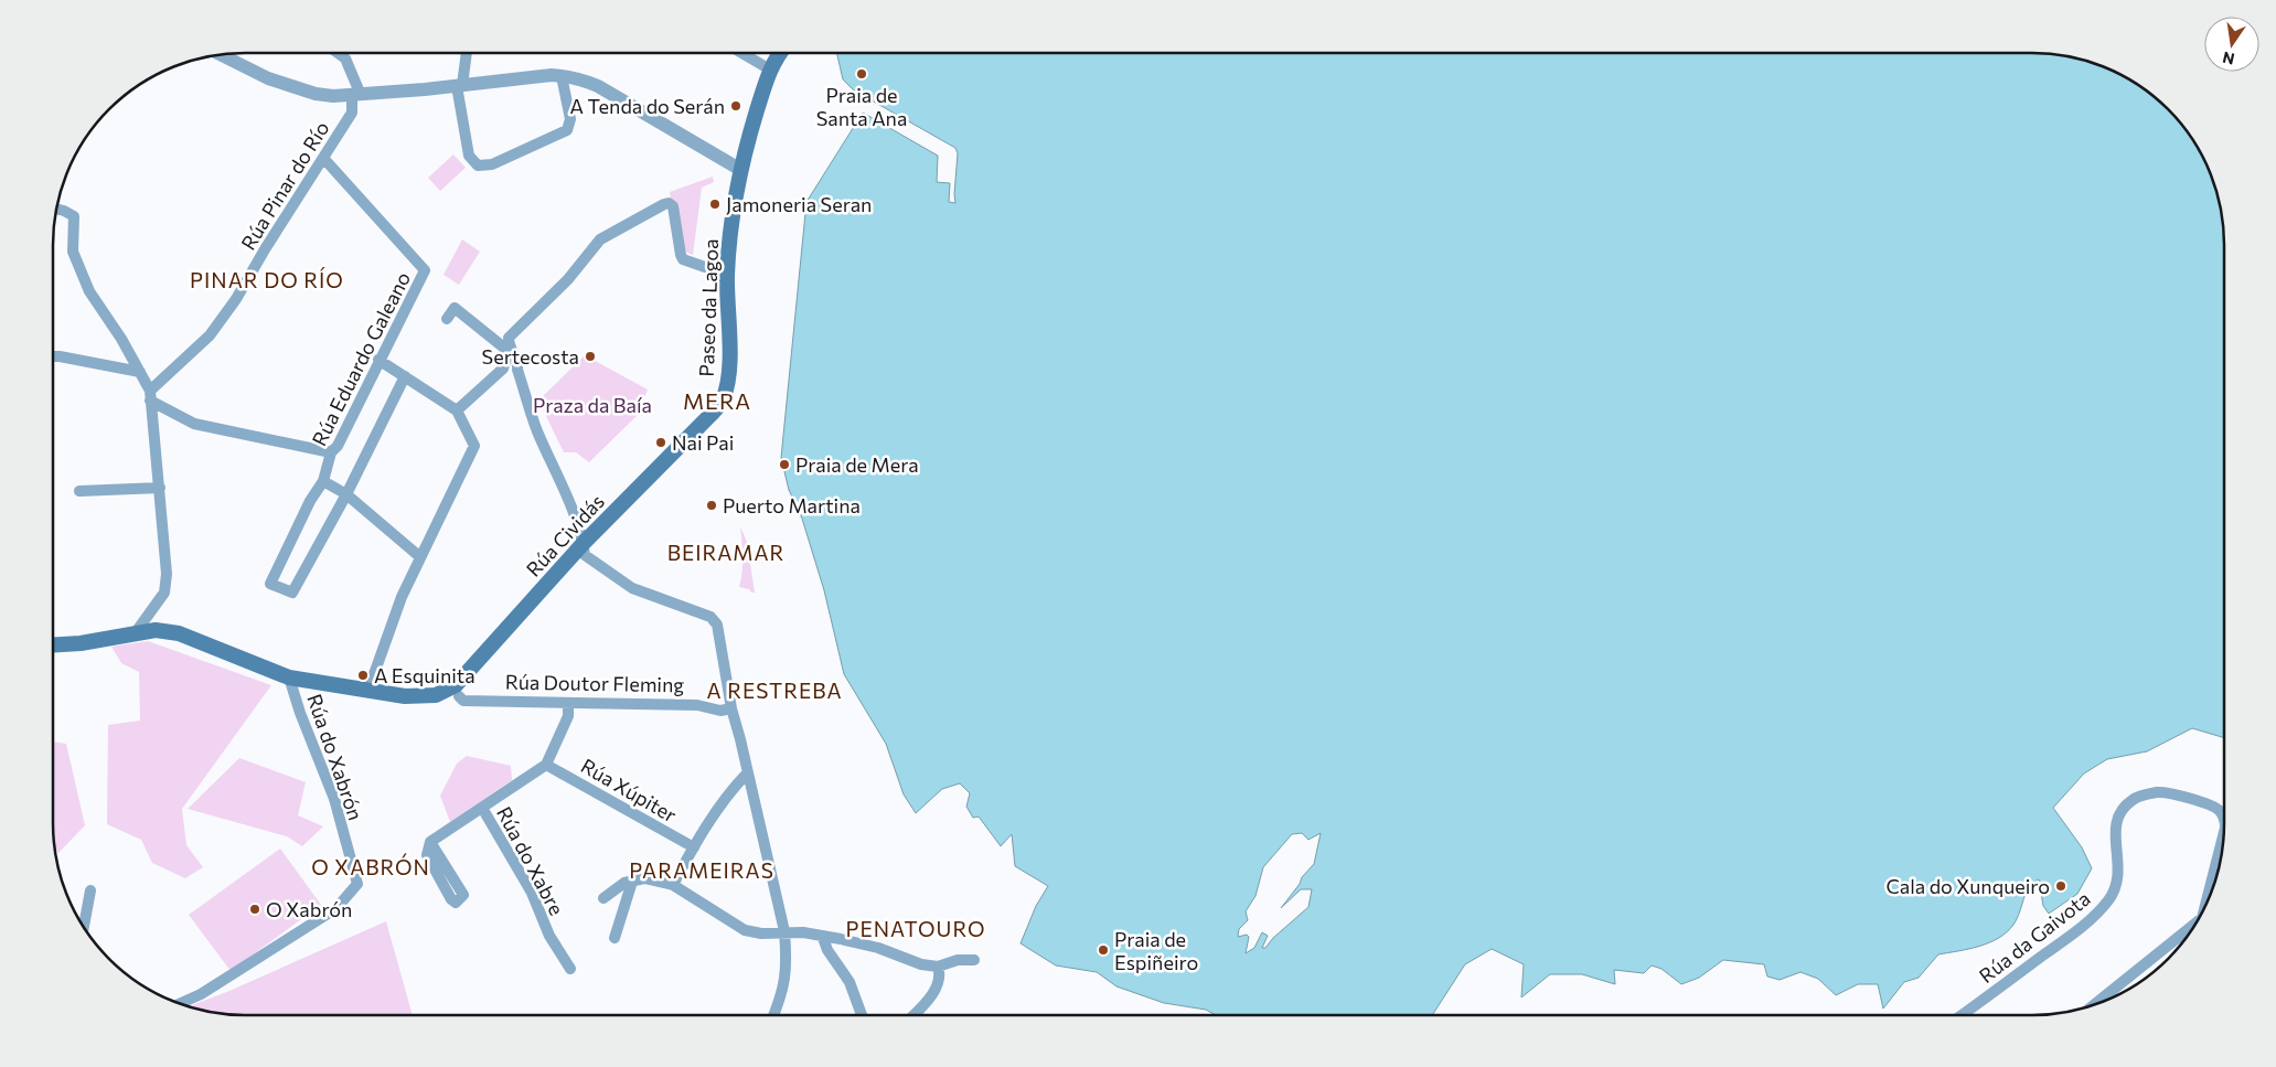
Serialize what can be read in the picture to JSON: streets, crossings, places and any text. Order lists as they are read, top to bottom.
{
  "streets": {
    "main road": ["Paseo da Lagoa", "Rúa Cividás", "Rúa Doutor Fleming"],
    "street": [
      "Rúa Pinar do Río",
      "Rúa Eduardo Galeano",
      "Rúa do Xabrón",
      "Rúa Xúpiter",
      "Rúa do Xabre",
      "Rúa da Gaivota"
    ]
  },
  "crossings": [
    ["Rúa Pinar do Río", "Rúa Eduardo Galeano"],
    ["Paseo da Lagoa", "Rúa Cividás"],
    ["Rúa Cividás", "Rúa Doutor Fleming"],
    ["Rúa Doutor Fleming", "Rúa do Xabrón"],
    ["Rúa Xúpiter", "Rúa do Xabre"]
  ],
  "districts": [
    "PINAR DO RÍO",
    "MERA",
    "BEIRAMAR",
    "A RESTREBA",
    "O XABRÓN",
    "PARAMEIRAS",
    "PENATOURO"
  ],
  "parks": ["Praza da Baía"],
  "places": [
    "Praia de Santa Ana",
    "A Tenda do Serán",
    "Jamoneria Seran",
    "Sertecosta",
    "Nai Pai",
    "Praia de Mera",
    "Puerto Martina",
    "A Esquinita",
    "Cala do Xunqueiro",
    "O Xabrón",
    "Praia de Espiñeiro"
  ],
  "north": "bottom"
}
